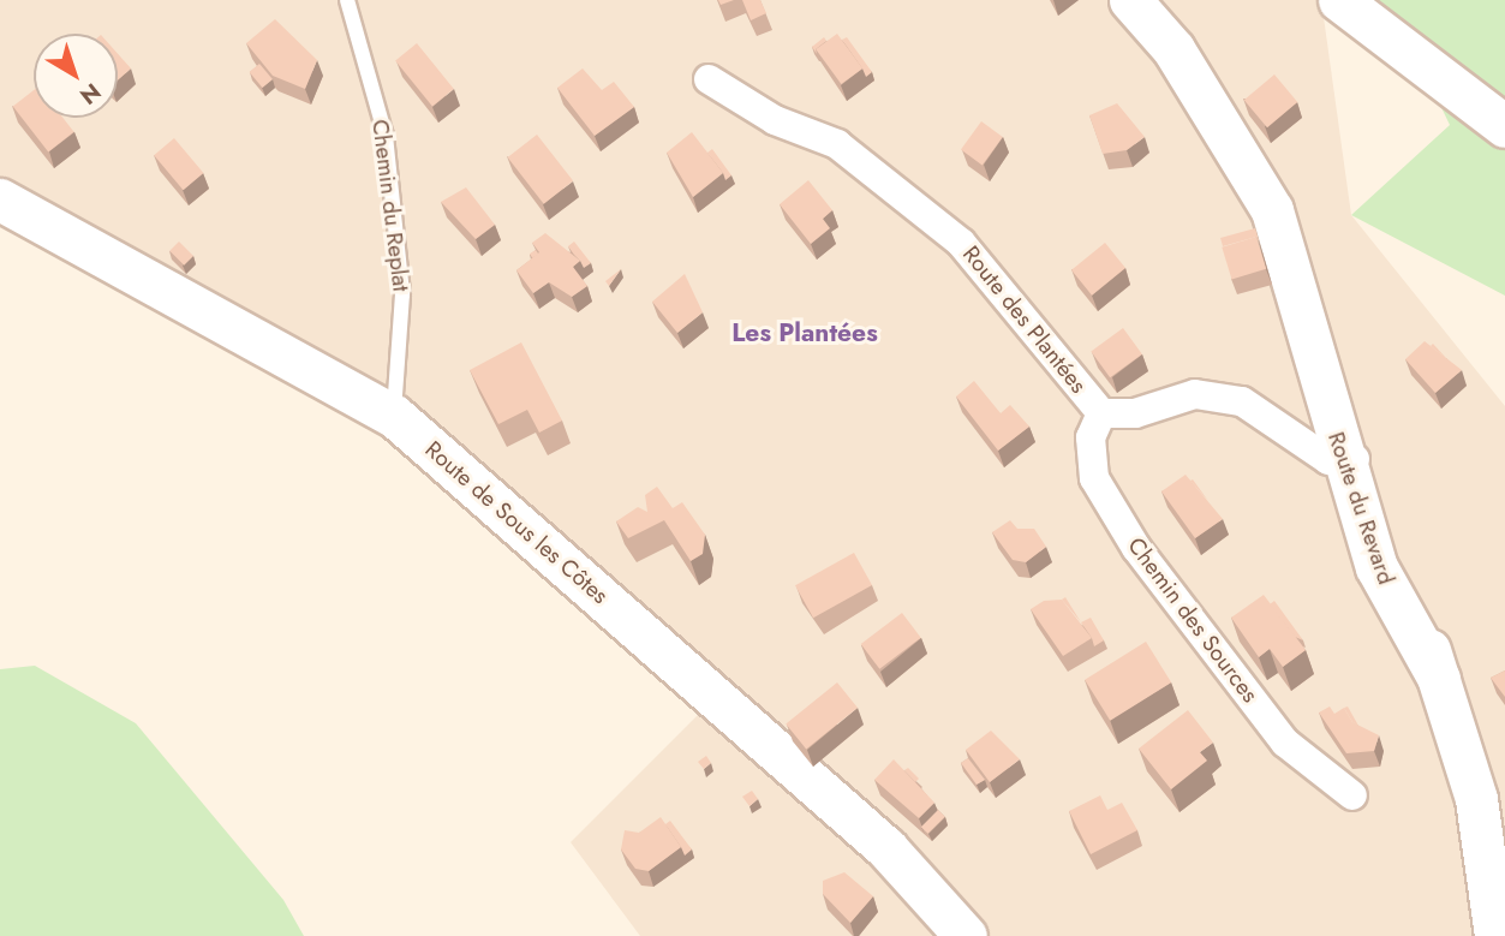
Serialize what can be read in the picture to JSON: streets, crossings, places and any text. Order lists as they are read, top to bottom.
{
  "streets": {
    "street": [
      "Route des Plantées",
      "Route du Revard",
      "Route de Sous les Côtes",
      "Chemin des Sources"
    ],
    "lane": ["Chemin du Replat"]
  },
  "crossings": [
    ["Chemin du Replat", "Route de Sous les Côtes"],
    ["Route des Plantées", "Route du Revard"],
    ["Route des Plantées", "Chemin des Sources"]
  ],
  "districts": ["Les Plantées"],
  "north": "bottom right"
}
